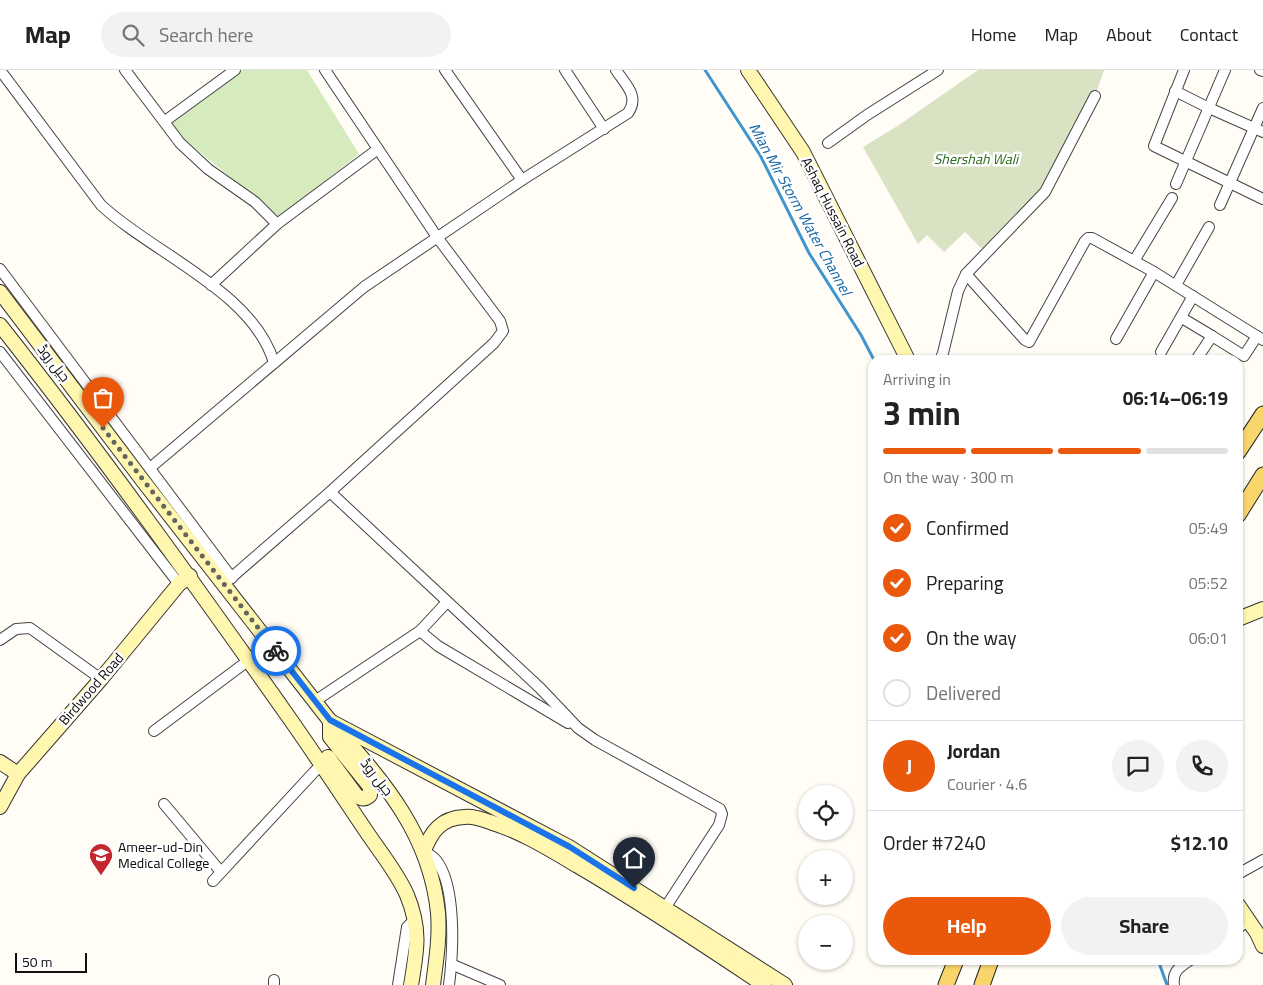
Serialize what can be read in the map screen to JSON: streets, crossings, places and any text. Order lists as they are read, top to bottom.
{
  "streets": {
    "main road": ["Ashaq Hussain Road", "جیل روڈ", "Birdwood Road"]
  },
  "crossings": [
    ["جیل روڈ", "Birdwood Road"]
  ],
  "water": ["Mian Mir Storm Water Channel"],
  "parks": ["Shershah Wali"],
  "places": {
    "school or university": ["Ameer-ud-Din Medical College"]
  },
  "scale_bar": "50 m",
  "page": {
    "header": "Map",
    "search": "Search here",
    "nav": [
      "Home",
      "Map",
      "About",
      "Contact"
    ],
    "heading": ["3 min", "Arriving in", "06:14–06:19"],
    "panel": [
      "Jordan",
      "Courier · 4.6",
      "Order #7240",
      "$12.10"
    ],
    "bar": "On the way · 300 m",
    "list": [
      ["Confirmed", "05:49"],
      ["Preparing", "05:52"],
      ["On the way", "06:01"],
      "Delivered"
    ],
    "round": "J",
    "map_buttons": ["+", "−"],
    "buttons": ["Help", "Share"],
    "scale": "50 m"
  }
}
